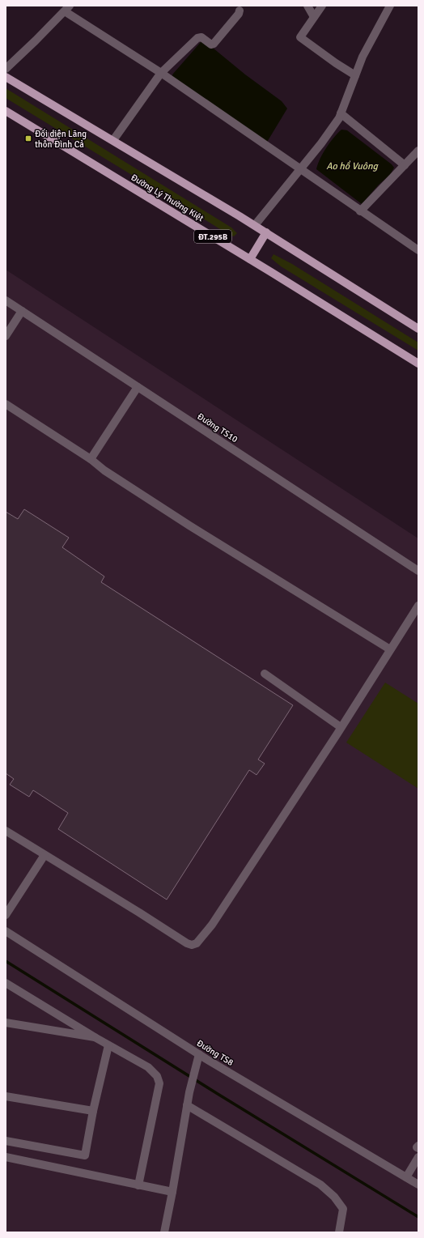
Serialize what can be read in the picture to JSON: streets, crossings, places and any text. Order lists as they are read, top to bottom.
{
  "streets": {
    "main road": ["Đường Lý Thường Kiệt", "ĐT.295B"],
    "street": ["Đường TS10", "Đường TS8"]
  },
  "water": ["Ao hồ Vuông"],
  "places": {
    "transit": ["Đối diện Lăng thôn Đình Cả"]
  }
}
